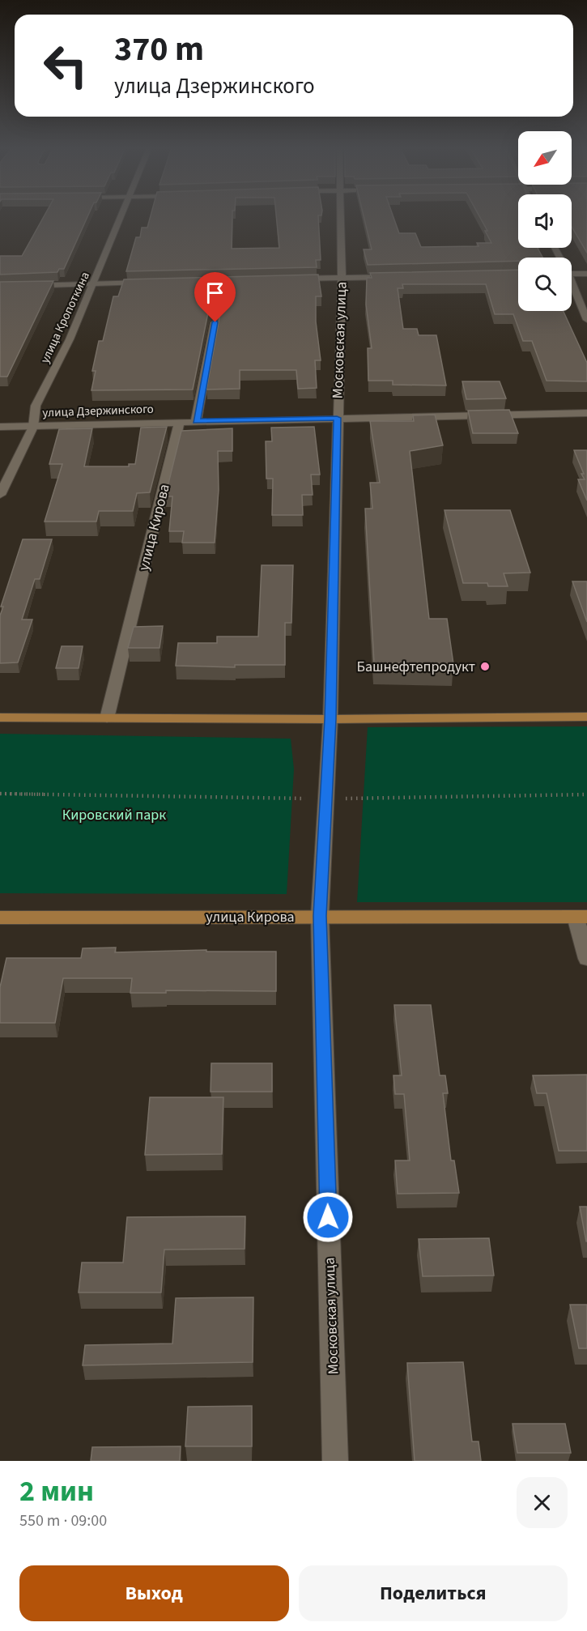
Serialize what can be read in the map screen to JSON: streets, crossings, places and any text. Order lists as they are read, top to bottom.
{
  "streets": {
    "main road": ["улица Кирова"],
    "street": ["улица Кропоткина", "Московская улица", "улица Дзержинского"]
  },
  "crossings": [
    ["улица Кропоткина", "улица Дзержинского"],
    ["Московская улица", "улица Дзержинского"],
    ["Московская улица", "улица Кирова"],
    ["улица Дзержинского", "улица Кирова"]
  ],
  "parks": ["Кировский парк"],
  "places": ["Башнефтепродукт"],
  "north": "bottom left",
  "page": {
    "turn": ["370 m", "улица Дзержинского"],
    "heading": ["2 мин", "550 m · 09:00"],
    "buttons": ["Выход", "Поделиться"]
  }
}
